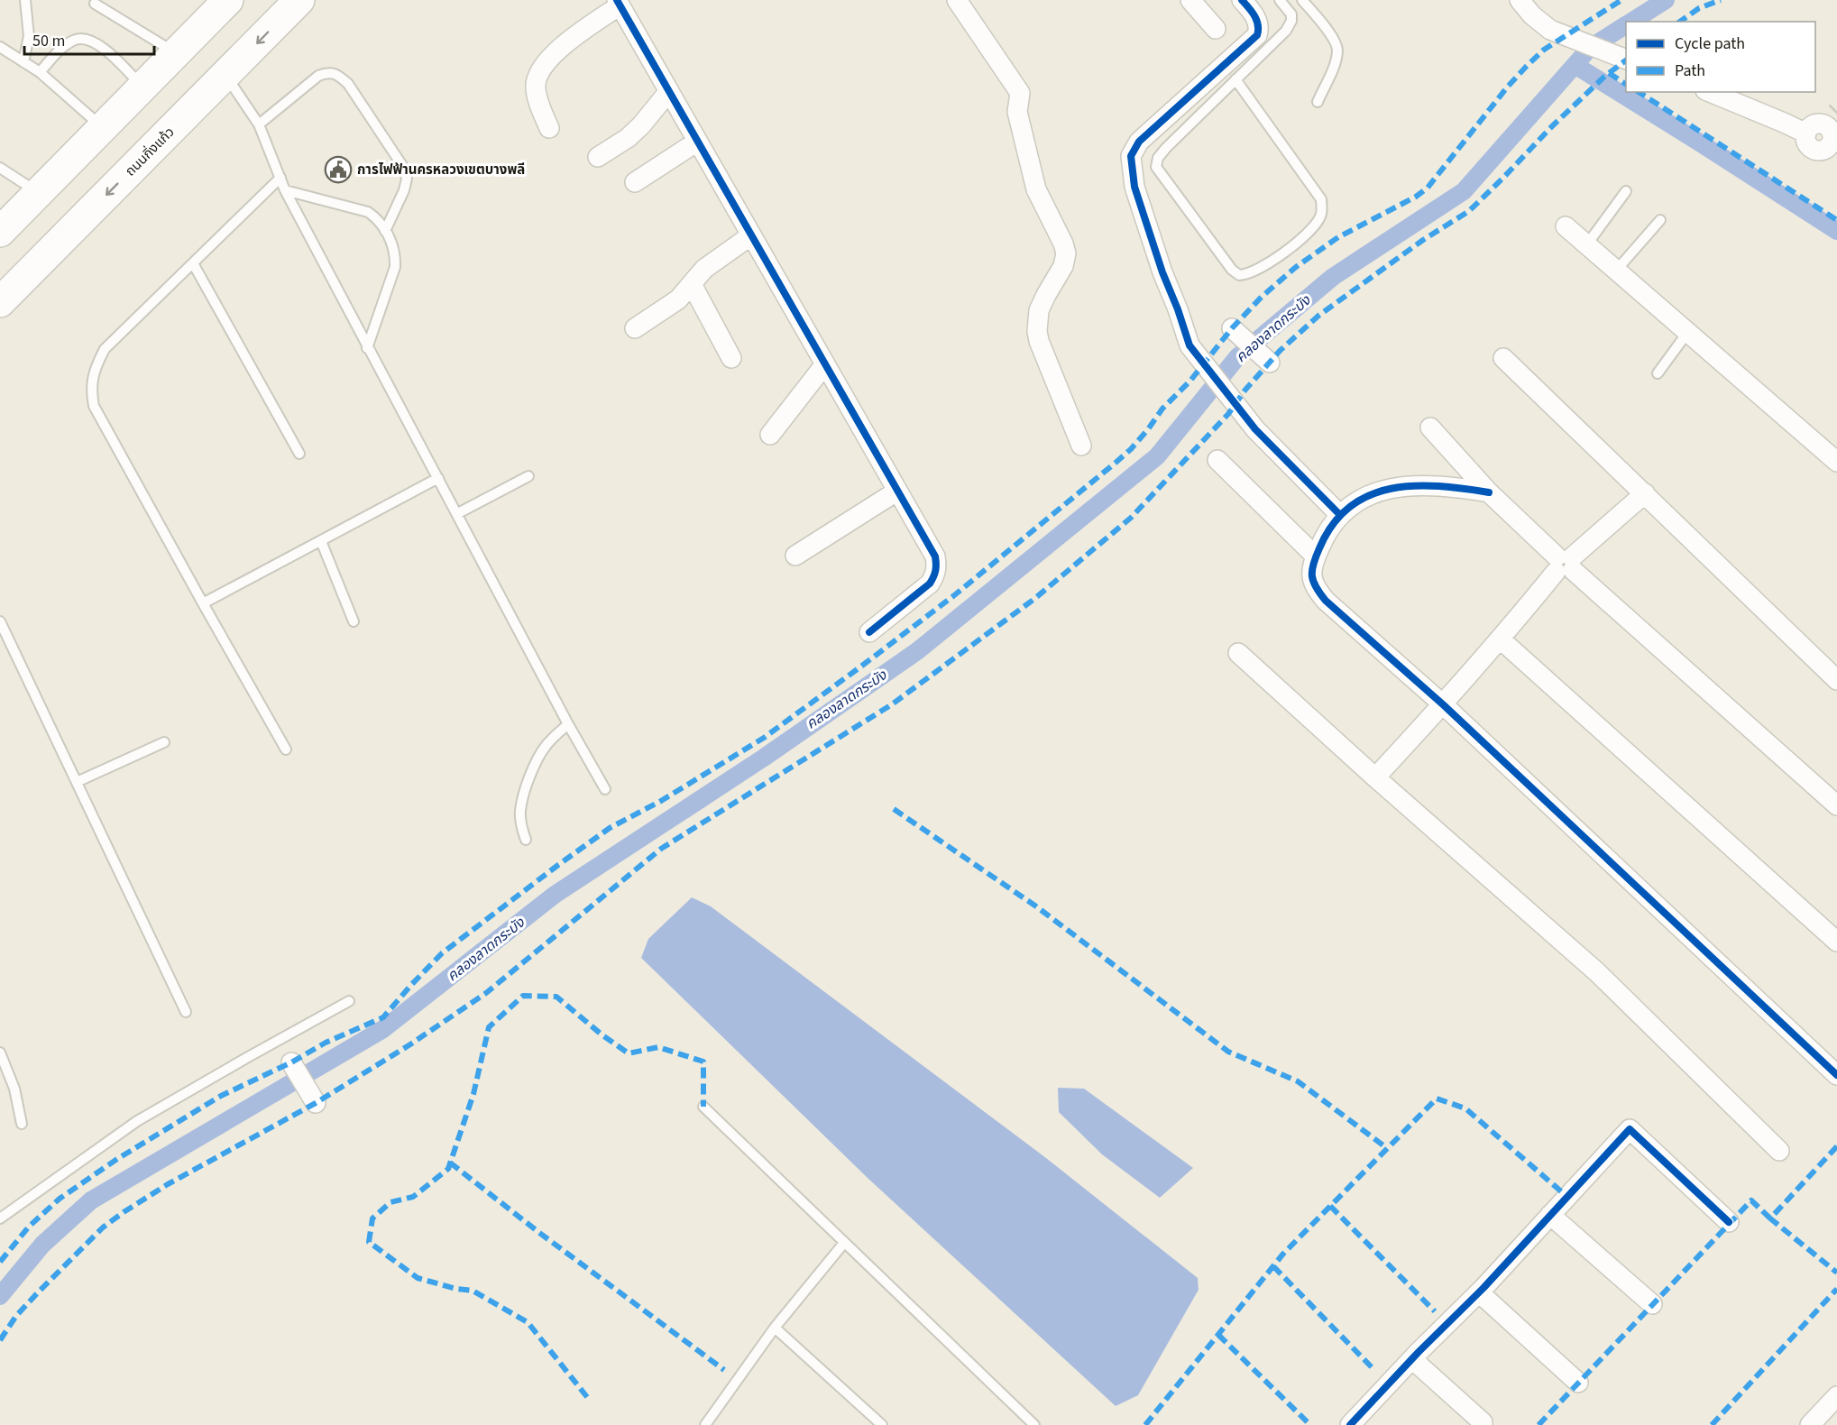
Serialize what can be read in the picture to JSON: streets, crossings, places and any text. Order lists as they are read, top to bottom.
{
  "streets": {
    "main road": ["ถนนกิ่งแก้ว"]
  },
  "water": ["คลองลาดกระบัง"],
  "places": {
    "public building": ["การไฟฟ้านครหลวงเขตบางพลี"]
  },
  "legend": ["Cycle path", "Path"],
  "scale_bar": "50 m"
}
